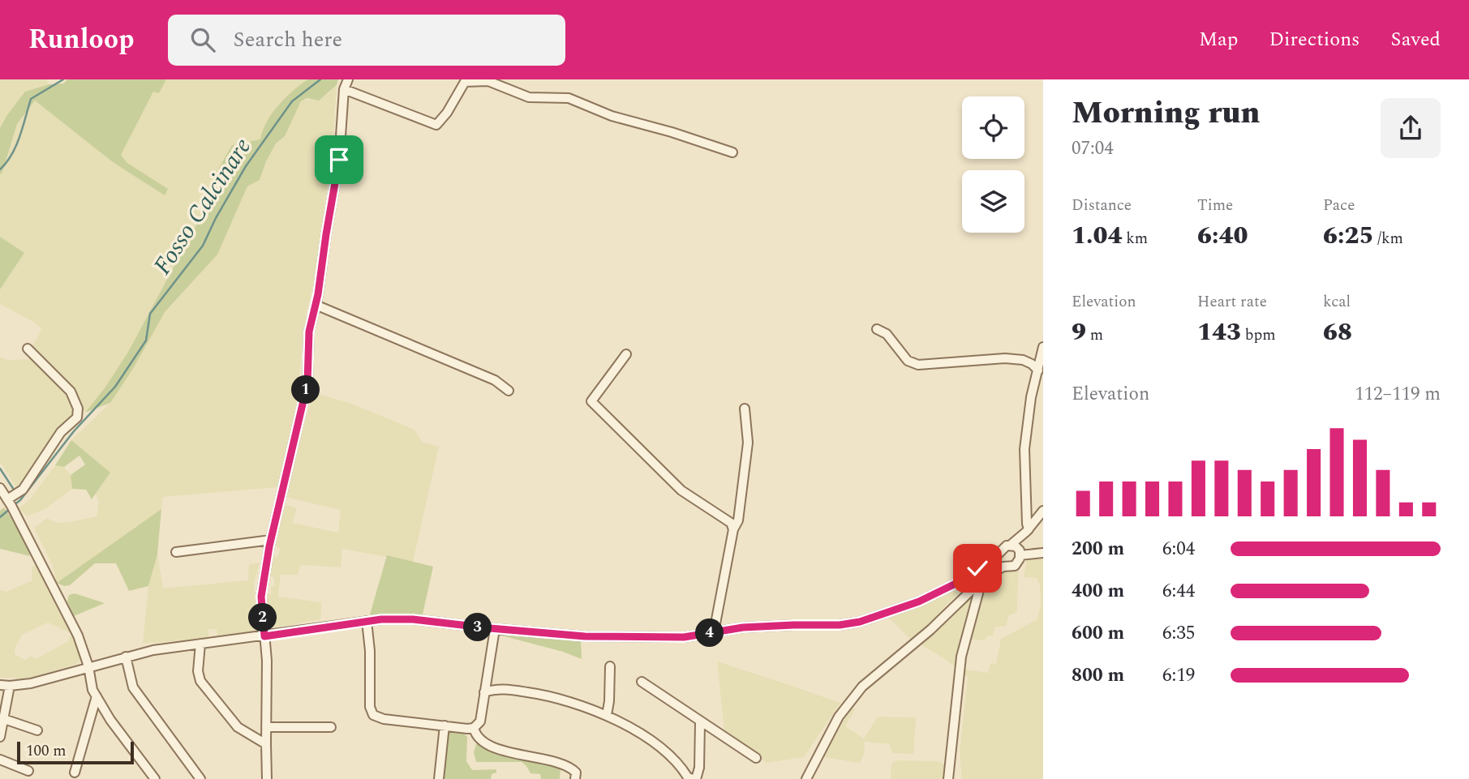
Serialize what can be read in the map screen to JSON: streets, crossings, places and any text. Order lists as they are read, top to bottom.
{
  "water": ["Fosso Calcinare"],
  "scale_bar": "100 m",
  "page": {
    "header": "Runloop",
    "search": "Search here",
    "nav": ["Map", "Directions", "Saved"],
    "heading": ["Morning run", "07:04"],
    "stats": [
      ["Distance", "1.04 km"],
      ["Time", "6:40"],
      ["Pace", "6:25 /km"],
      ["Elevation", "9 m"],
      ["Heart rate", "143 bpm"],
      ["kcal", "68"]
    ],
    "chart": ["Elevation", "112–119 m"],
    "pins": [
      "1",
      "2",
      "3",
      "4"
    ],
    "list": [
      {
        "name": "200 m",
        "note": "6:04"
      },
      {
        "name": "400 m",
        "note": "6:44"
      },
      {
        "name": "600 m",
        "note": "6:35"
      },
      {
        "name": "800 m",
        "note": "6:19"
      }
    ],
    "scale": "100 m"
  }
}
